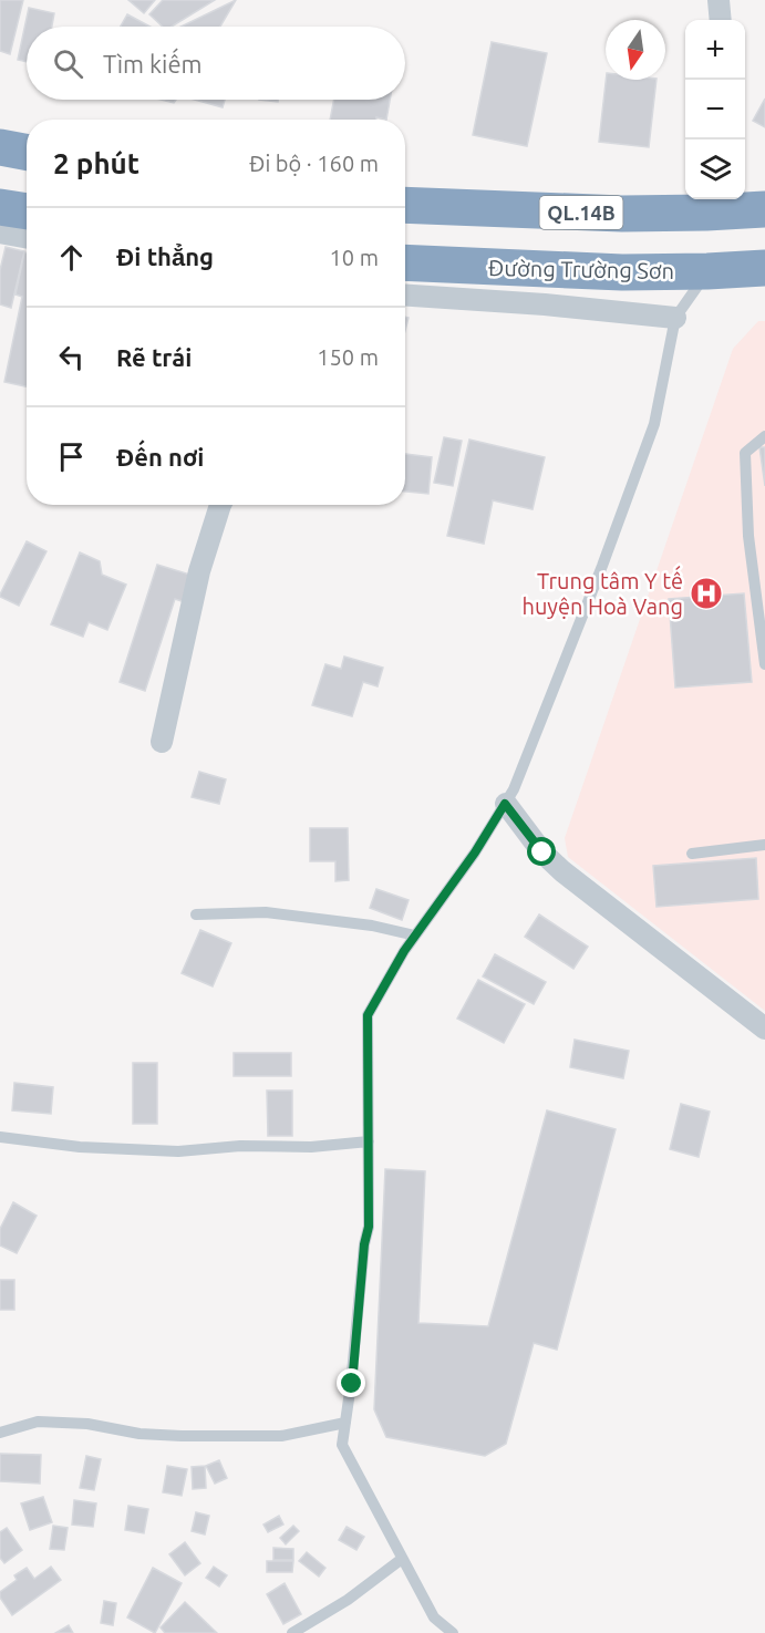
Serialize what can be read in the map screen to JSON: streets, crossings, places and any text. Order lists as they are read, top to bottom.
{
  "streets": {
    "highway": ["QL.14B", "Đường Trường Sơn"]
  },
  "places": {
    "hospital": ["Trung tâm Y tế huyện Hoà Vang"]
  },
  "north": "bottom",
  "page": {
    "map_buttons": ["+", "−"],
    "search": "Tìm kiếm",
    "heading": ["2 phút", "Đi bộ · 160 m"],
    "list": [
      ["Đi thẳng", "10 m"],
      ["Rẽ trái", "150 m"],
      "Đến nơi"
    ]
  }
}
